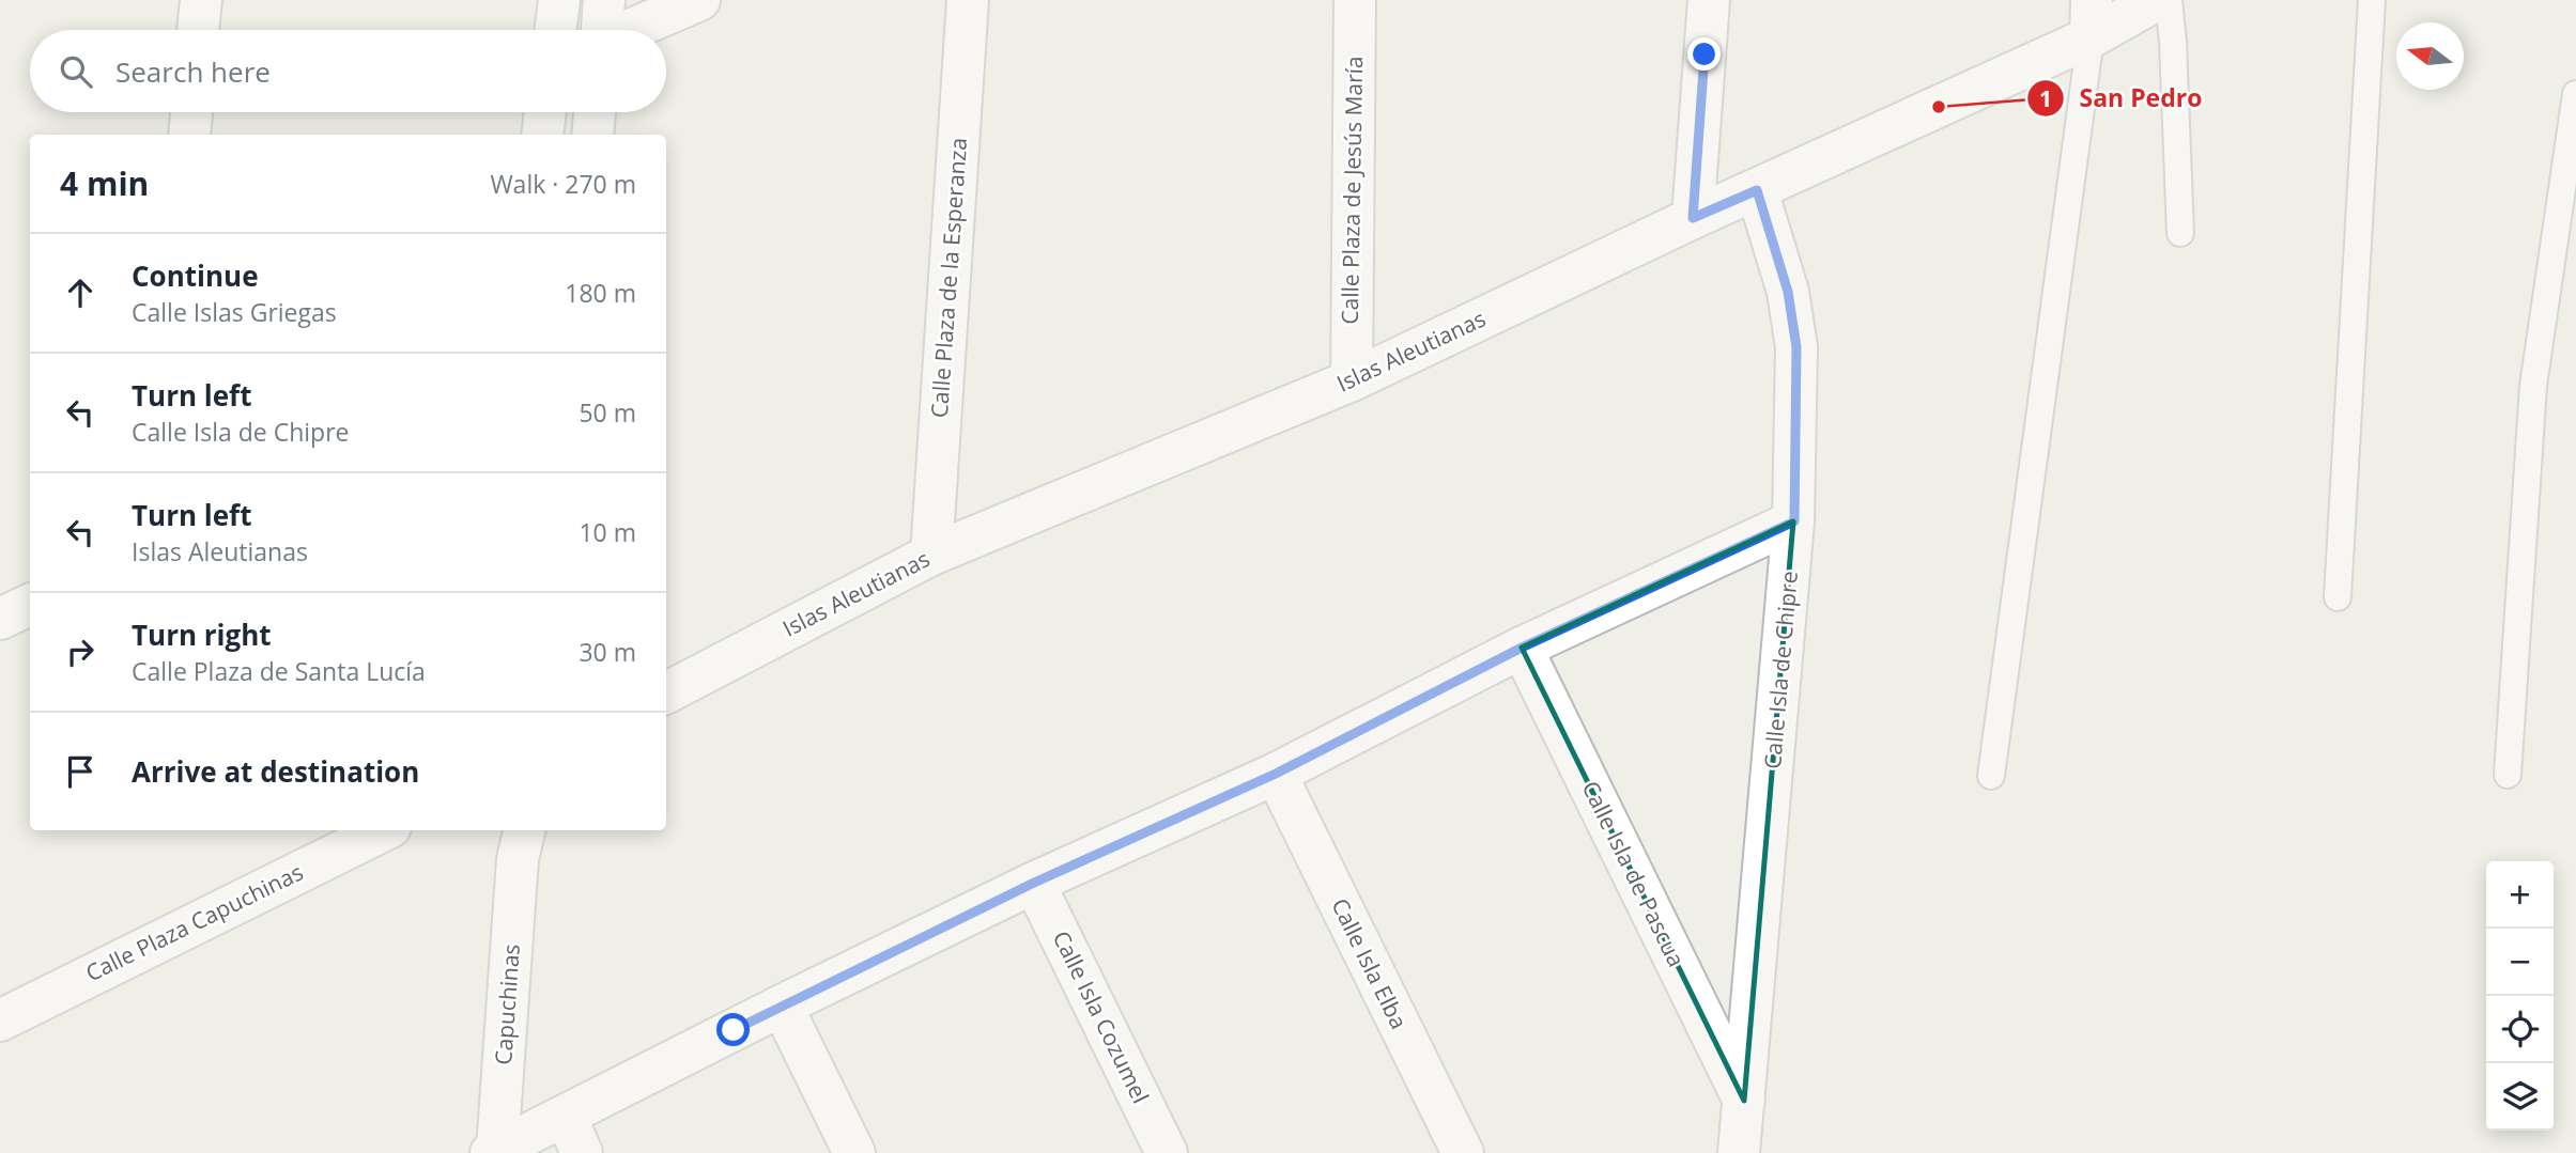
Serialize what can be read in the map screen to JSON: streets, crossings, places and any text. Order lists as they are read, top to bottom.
{
  "streets": {
    "street": [
      "Calle Plaza de Jesús María",
      "Calle Plaza de la Esperanza",
      "Islas Aleutianas",
      "Calle Isla de Chipre",
      "Calle Isla de Pascua",
      "Calle Plaza Capuchinas",
      "Calle Isla Elba",
      "Capuchinas",
      "Calle Isla Cozumel"
    ]
  },
  "crossings": [
    ["Calle Plaza de Jesús María", "Islas Aleutianas"],
    ["Calle Plaza de la Esperanza", "Islas Aleutianas"],
    ["Islas Aleutianas", "Calle Isla de Chipre"],
    ["Calle Isla de Chipre", "Calle Isla de Pascua"]
  ],
  "places": ["San Pedro"],
  "north": "left",
  "page": {
    "search": "Search here",
    "heading": ["4 min", "Walk · 270 m"],
    "list": [
      ["Continue", "Calle Islas Griegas", "180 m"],
      ["Turn left", "Calle Isla de Chipre", "50 m"],
      ["Turn left", "Islas Aleutianas", "10 m"],
      ["Turn right", "Calle Plaza de Santa Lucía", "30 m"],
      "Arrive at destination"
    ],
    "map_buttons": ["+", "−"]
  }
}
